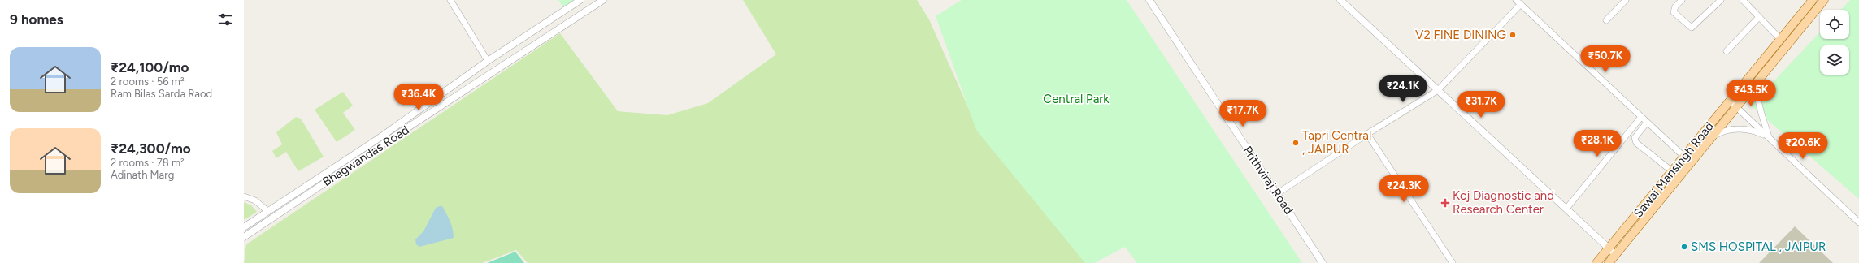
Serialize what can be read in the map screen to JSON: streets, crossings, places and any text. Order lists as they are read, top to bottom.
{
  "streets": {
    "main road": ["Sawai Mansingh Road"],
    "street": ["Bhagwandas Road", "Prithviraj Road"]
  },
  "parks": ["Central Park"],
  "places": {
    "other": ["V2 FINE DINING", "Tapri Central , JAIPUR", "SMS HOSPITAL , JAIPUR"],
    "health": ["Kcj Diagnostic and Research Center"]
  },
  "page": {
    "heading": "9 homes",
    "list": [
      {
        "name": "₹24,100/mo",
        "note": "2 rooms · 56 m² · Ram Bilas Sarda Raod"
      },
      {
        "name": "₹24,300/mo",
        "note": "2 rooms · 78 m² · Adinath Marg"
      }
    ],
    "price": [
      "₹50.7K",
      "₹24.1K",
      "₹43.5K",
      "₹36.4K",
      "₹31.7K",
      "₹17.7K",
      "₹28.1K",
      "₹20.6K",
      "₹24.3K"
    ]
  }
}
